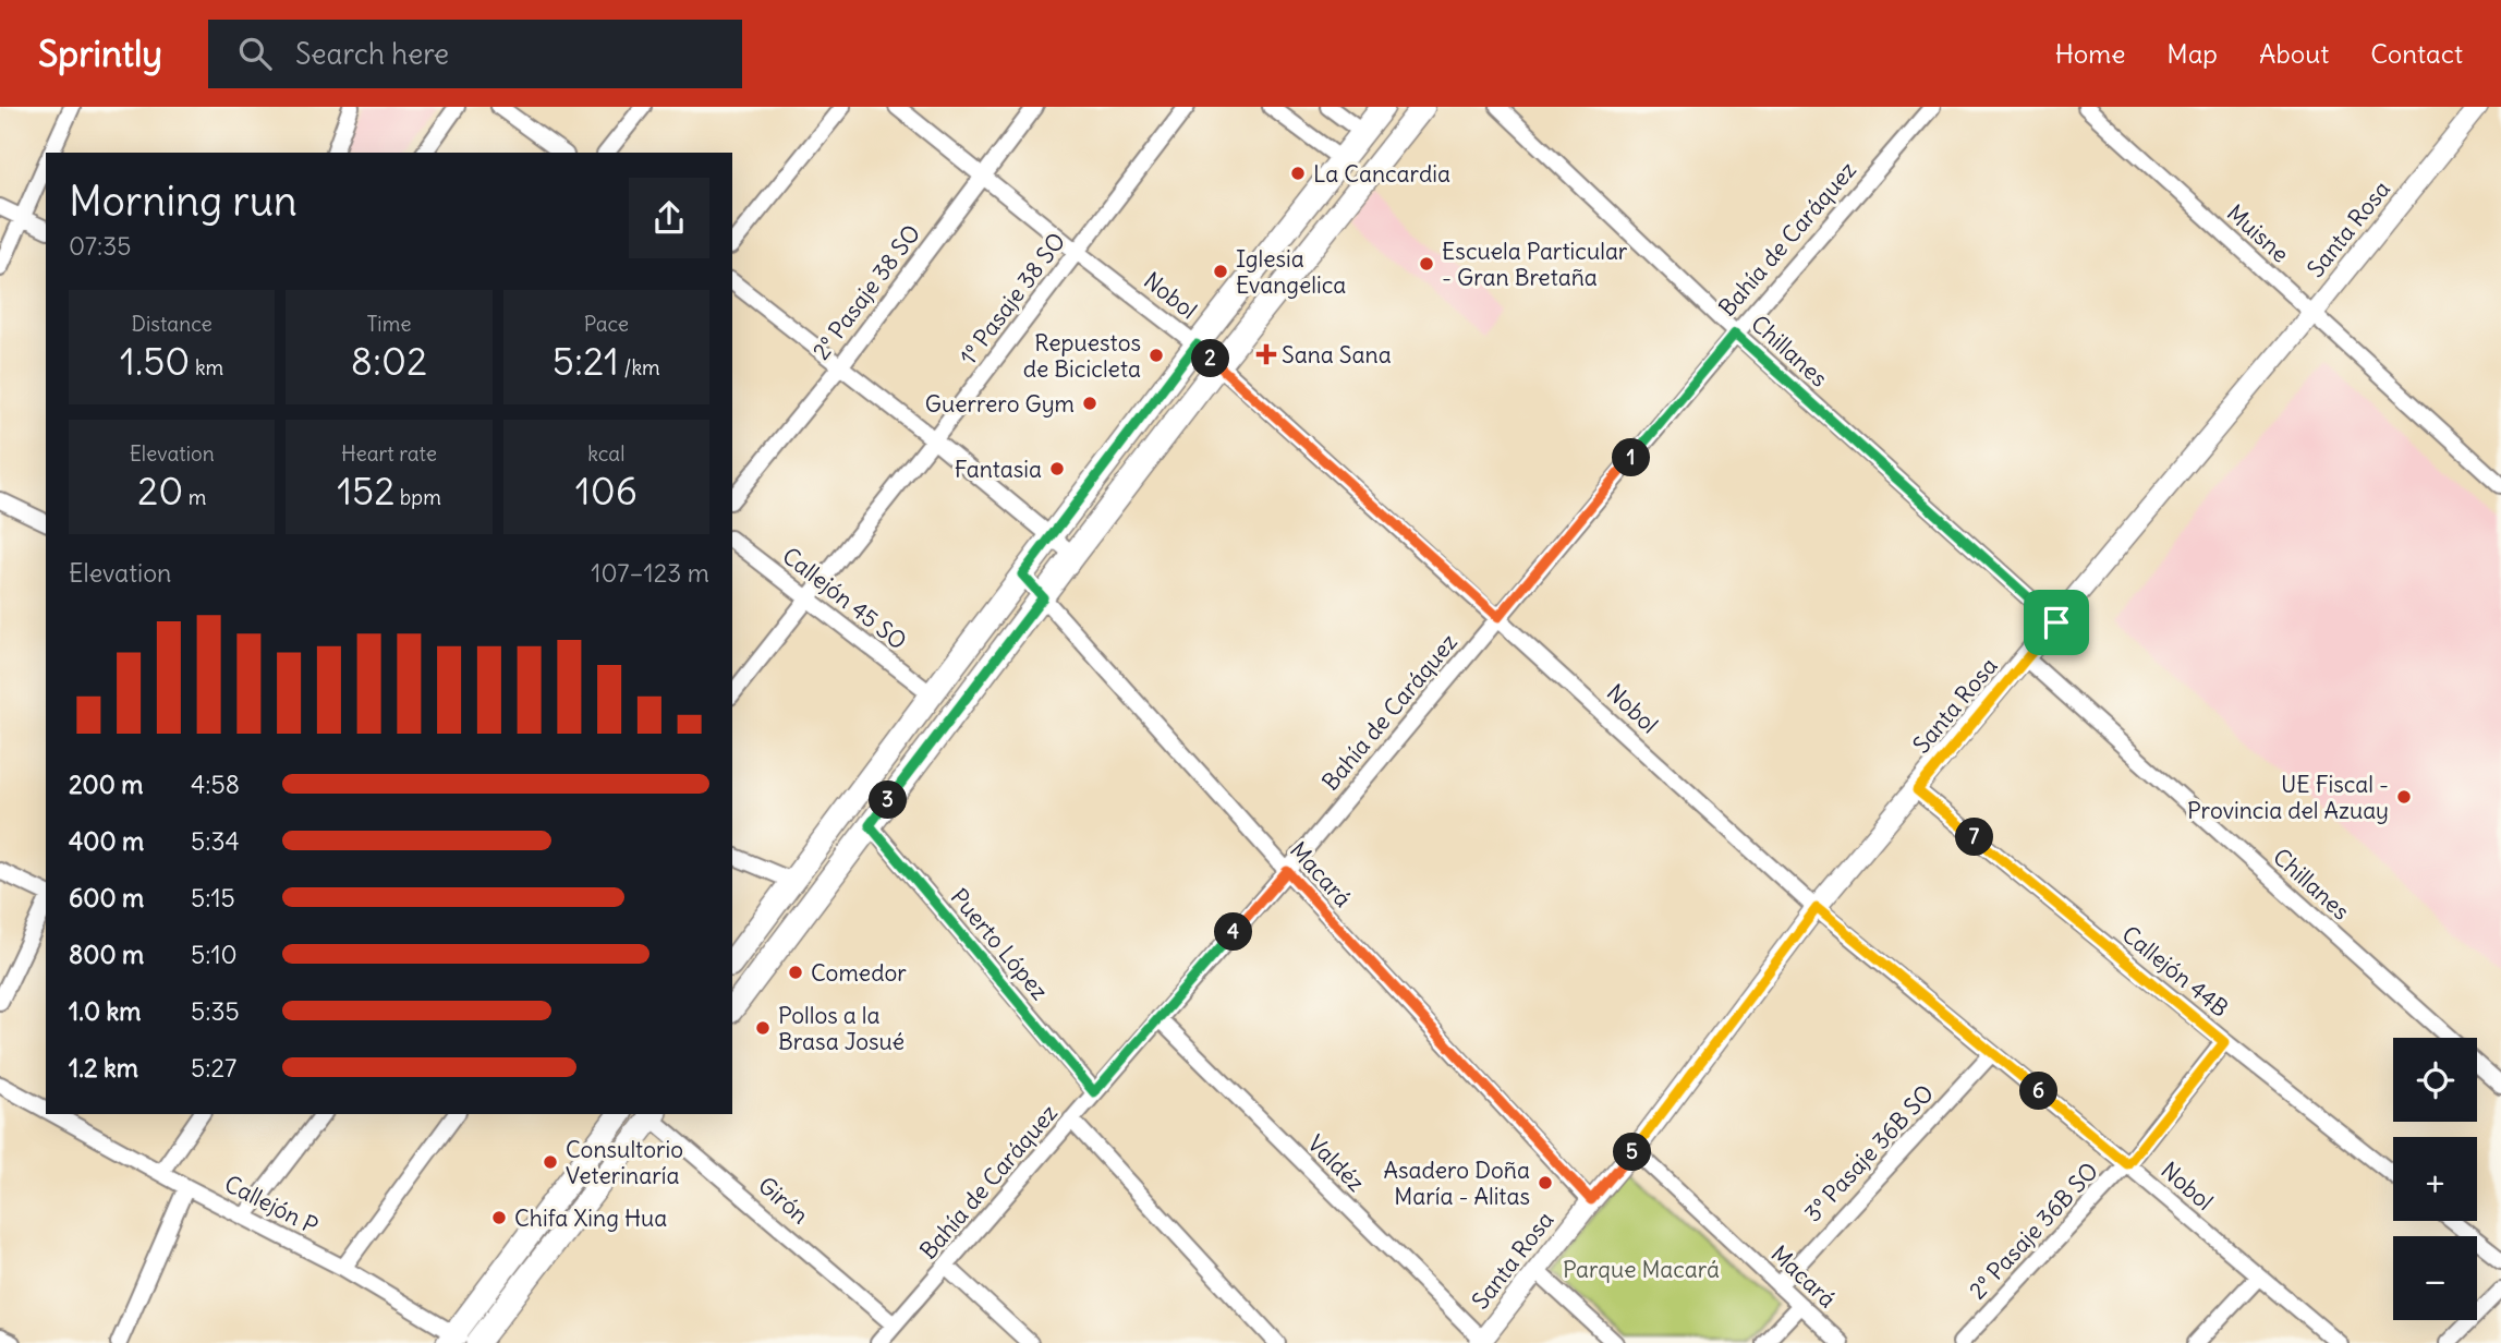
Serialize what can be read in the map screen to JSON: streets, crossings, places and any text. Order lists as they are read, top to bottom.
{
  "streets": {
    "street": [
      "Santa Rosa",
      "Muisne",
      "Bahía de Caráquez",
      "2º Pasaje 38 SO",
      "Nobol",
      "1º Pasaje 38 SO",
      "Chillanes",
      "Callejón 45 SO",
      "Macará",
      "Puerto López",
      "Callejón 44B",
      "3º Pasaje 36B SO",
      "Valdéz",
      "Girón",
      "Callejón P",
      "2º Pasaje 36B SO"
    ]
  },
  "crossings": [
    ["Santa Rosa", "Muisne"],
    ["Santa Rosa", "Nobol"],
    ["Santa Rosa", "Chillanes"],
    ["Santa Rosa", "Macará"],
    ["Santa Rosa", "Callejón 44B"],
    ["Santa Rosa", "Valdéz"],
    ["Bahía de Caráquez", "Nobol"],
    ["Bahía de Caráquez", "Chillanes"],
    ["Bahía de Caráquez", "Macará"],
    ["Bahía de Caráquez", "Puerto López"],
    ["Bahía de Caráquez", "Valdéz"],
    ["Bahía de Caráquez", "Girón"],
    ["2º Pasaje 38 SO", "Nobol"],
    ["Nobol", "1º Pasaje 38 SO"],
    ["Nobol", "3º Pasaje 36B SO"],
    ["Nobol", "2º Pasaje 36B SO"],
    ["1º Pasaje 38 SO", "Callejón 45 SO"],
    ["Macará", "3º Pasaje 36B SO"],
    ["Callejón 44B", "2º Pasaje 36B SO"]
  ],
  "parks": ["Parque Macará"],
  "places": {
    "other": [
      "La Cancardia",
      "Escuela Particular - Gran Bretaña",
      "Iglesia Evangelica",
      "Repuestos de Bicicleta",
      "Guerrero Gym",
      "Fantasia",
      "UE Fiscal - Provincia del Azuay",
      "Comedor",
      "Pollos a la Brasa Josué",
      "Consultorio Veterinaría",
      "Asadero Doña María - Alitas",
      "Chifa Xing Hua"
    ],
    "health": ["Sana Sana"]
  },
  "page": {
    "header": "Sprintly",
    "search": "Search here",
    "nav": [
      "Home",
      "Map",
      "About",
      "Contact"
    ],
    "heading": ["Morning run", "07:35"],
    "stats": [
      ["Distance", "1.50 km"],
      ["Time", "8:02"],
      ["Pace", "5:21 /km"],
      ["Elevation", "20 m"],
      ["Heart rate", "152 bpm"],
      ["kcal", "106"]
    ],
    "pins": [
      "2",
      "1",
      "3",
      "7",
      "4",
      "6",
      "5"
    ],
    "chart": ["Elevation", "107–123 m"],
    "list": [
      {
        "name": "200 m",
        "note": "4:58"
      },
      {
        "name": "400 m",
        "note": "5:34"
      },
      {
        "name": "600 m",
        "note": "5:15"
      },
      {
        "name": "800 m",
        "note": "5:10"
      },
      {
        "name": "1.0 km",
        "note": "5:35"
      },
      {
        "name": "1.2 km",
        "note": "5:27"
      }
    ],
    "map_buttons": ["+", "−"]
  }
}
